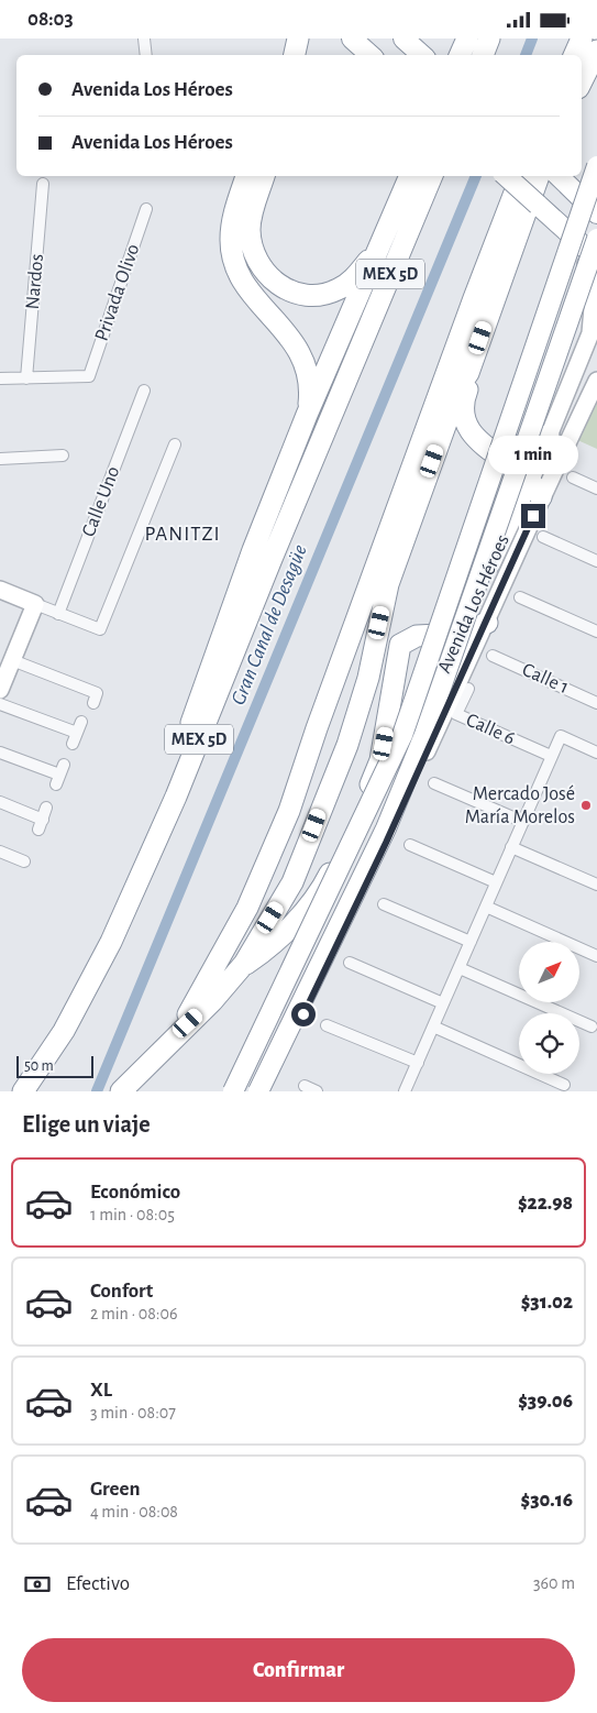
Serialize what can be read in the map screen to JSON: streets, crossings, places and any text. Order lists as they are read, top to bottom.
{
  "streets": {
    "highway": ["MEX 5D"],
    "main road": ["Avenida Los Héroes"],
    "street": [
      "Nardos",
      "Privada Olivo",
      "Calle Uno",
      "Calle 1",
      "Calle 6"
    ]
  },
  "crossings": [
    ["Nardos", "Privada Olivo"]
  ],
  "districts": ["PANITZI"],
  "water": ["Gran Canal de Desagüe"],
  "places": ["Mercado José María Morelos"],
  "scale_bar": "50 m",
  "north": "top right",
  "page": {
    "status": "08:03",
    "banner": ["Avenida Los Héroes", "Avenida Los Héroes"],
    "bubble": "1 min",
    "scale": "50 m",
    "heading": "Elige un viaje",
    "list": [
      {
        "name": "Económico",
        "note": "1 min · 08:05",
        "value": "$22.98"
      },
      {
        "name": "Confort",
        "note": "2 min · 08:06",
        "value": "$31.02"
      },
      {
        "name": "XL",
        "note": "3 min · 08:07",
        "value": "$39.06"
      },
      {
        "name": "Green",
        "note": "4 min · 08:08",
        "value": "$30.16"
      }
    ],
    "pay": ["Efectivo", "360 m"],
    "buttons": "Confirmar"
  }
}
